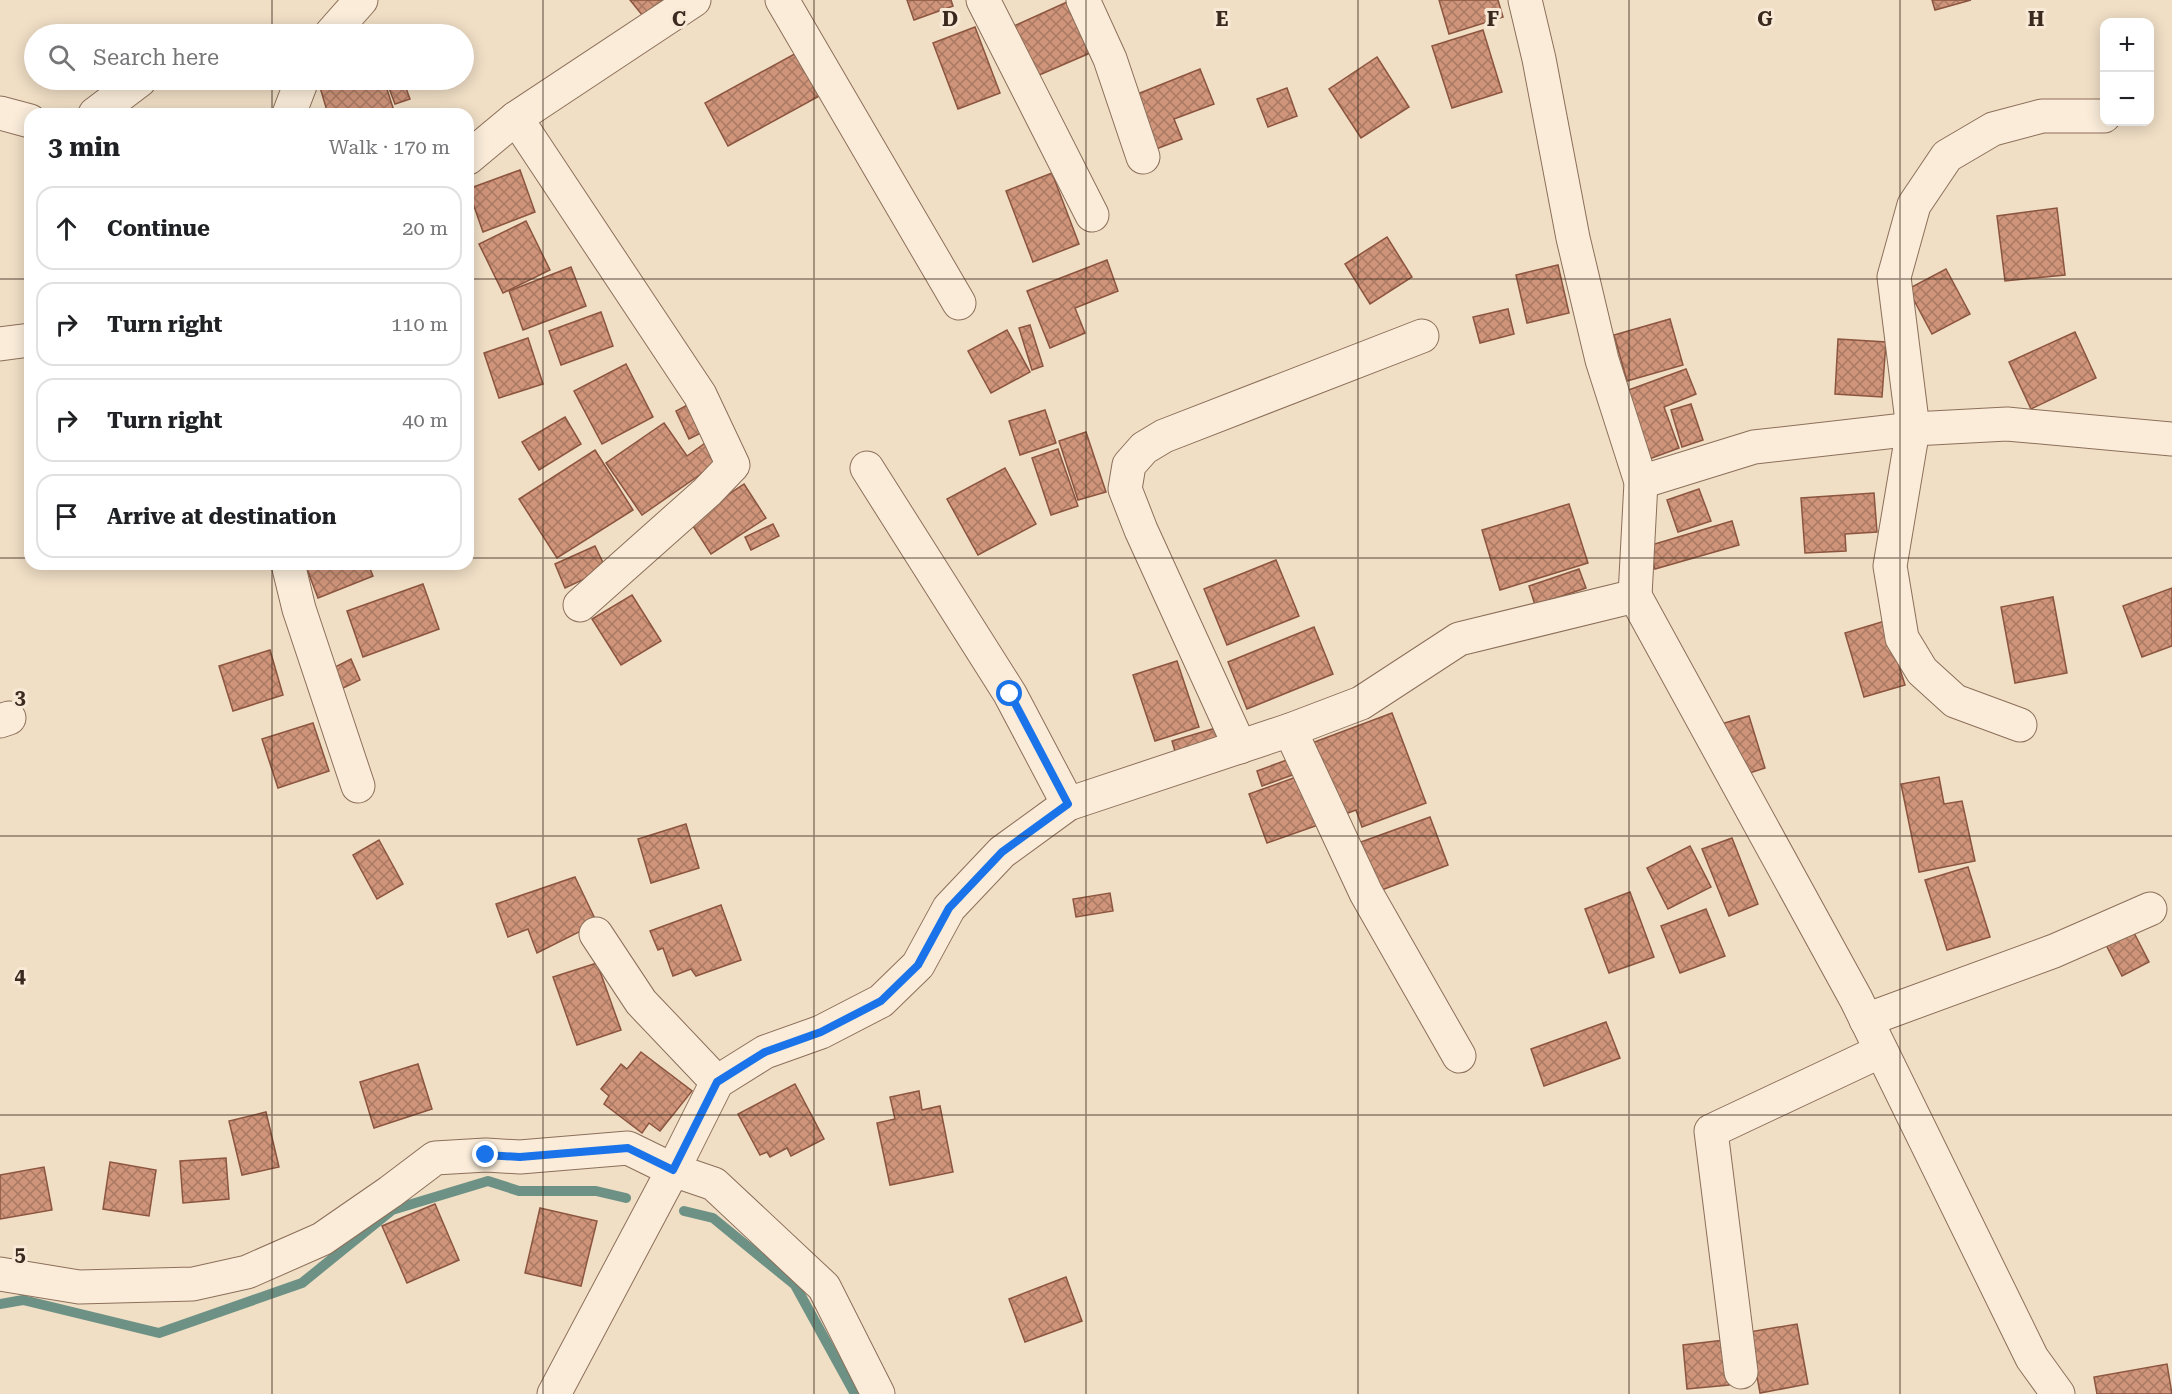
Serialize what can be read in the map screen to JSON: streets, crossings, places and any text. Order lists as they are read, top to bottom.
{
  "page": {
    "map_buttons": ["+", "−"],
    "search": "Search here",
    "heading": ["3 min", "Walk · 170 m"],
    "list": [
      ["Continue", "20 m"],
      ["Turn right", "110 m"],
      ["Turn right", "40 m"],
      "Arrive at destination"
    ]
  },
  "grid": {
    "columns": [
      "C",
      "D",
      "E",
      "F",
      "G",
      "H"
    ],
    "rows": ["3", "4", "5"]
  }
}
